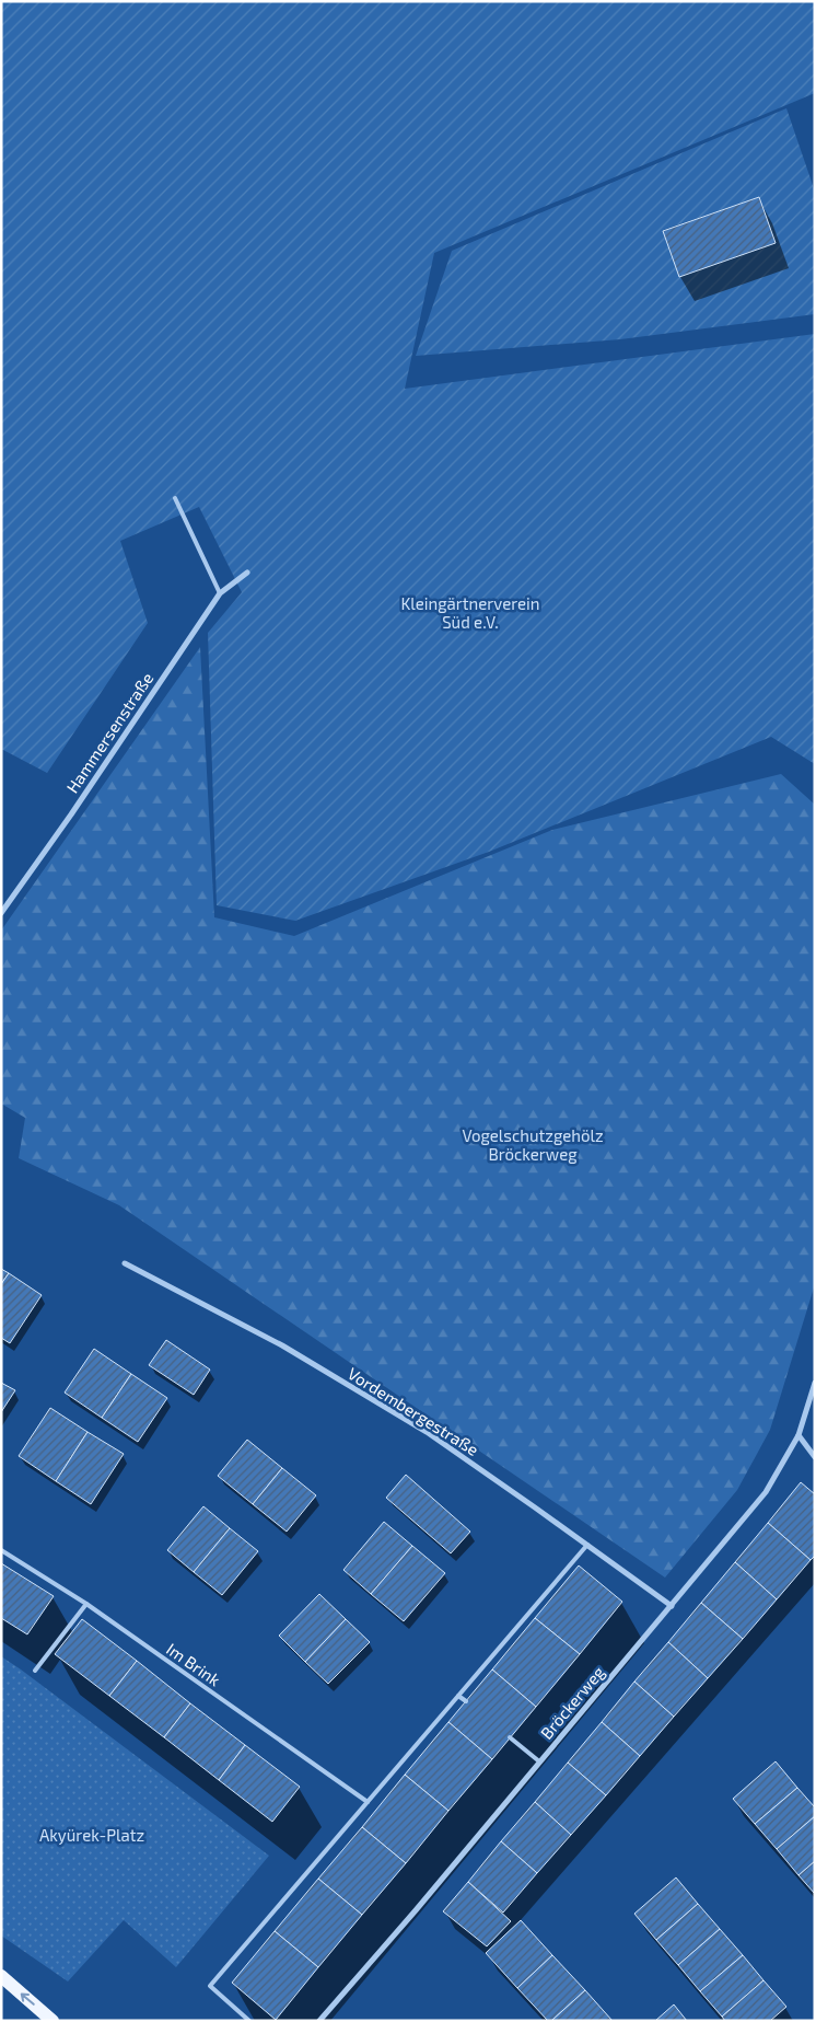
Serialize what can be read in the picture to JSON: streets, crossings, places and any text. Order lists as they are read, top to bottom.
{
  "streets": {
    "street": ["Hammersenstraße", "Vordembergestraße", "Bröckerweg"],
    "lane": ["Im Brink"]
  },
  "crossings": [
    ["Vordembergestraße", "Bröckerweg"]
  ],
  "parks": ["Kleingärtnerverein Süd e.V.", "Vogelschutzgehölz Bröckerweg", "Akyürek-Platz"]
}
